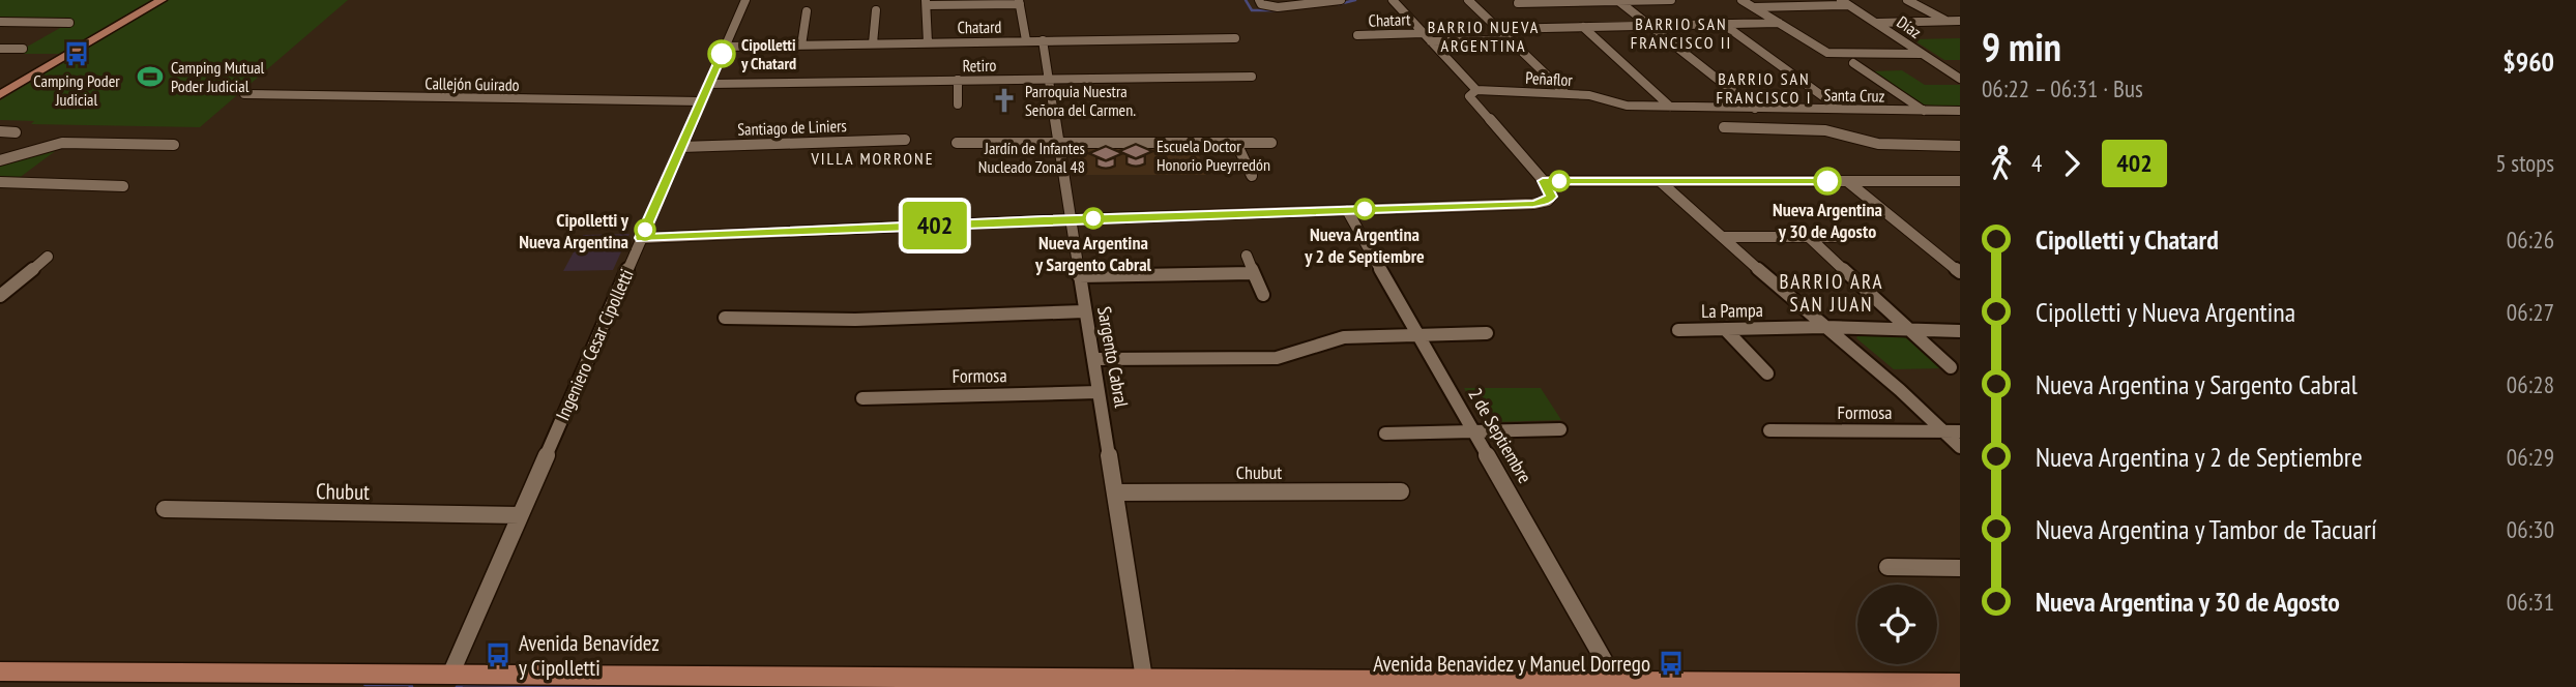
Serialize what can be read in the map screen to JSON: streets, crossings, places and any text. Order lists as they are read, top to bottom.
{
  "streets": {
    "street": [
      "Chatart",
      "Chatard",
      "Díaz",
      "Retiro",
      "Peñaflor",
      "Callejón Guirado",
      "Santa Cruz",
      "Santiago de Liniers",
      "La Pampa",
      "Ingeniero Cesar Cipolletti",
      "Sargento Cabral",
      "Formosa",
      "2 de Septiembre",
      "Chubut"
    ]
  },
  "crossings": [
    ["Chatard", "Ingeniero Cesar Cipolletti"],
    ["Chatard", "Sargento Cabral"],
    ["Retiro", "Ingeniero Cesar Cipolletti"],
    ["Retiro", "Sargento Cabral"],
    ["Peñaflor", "Santa Cruz"],
    ["Callejón Guirado", "Ingeniero Cesar Cipolletti"],
    ["Santiago de Liniers", "Ingeniero Cesar Cipolletti"],
    ["Ingeniero Cesar Cipolletti", "Chubut"],
    ["Sargento Cabral", "Formosa"],
    ["Sargento Cabral", "Chubut"]
  ],
  "districts": [
    "BARRIO SAN FRANCISCO II",
    "BARRIO NUEVA ARGENTINA",
    "BARRIO SAN FRANCISCO I",
    "VILLA MORRONE",
    "BARRIO ARA SAN JUAN"
  ],
  "places": {
    "bus stop": ["Camping Poder Judicial", "Avenida Benavídez y Cipolletti", "Avenida Benavidez y Manuel Dorrego"],
    "other": [
      "Cipolletti y Chatard",
      "Nueva Argentina y 30 de Agosto",
      "Nueva Argentina y 2 de Septiembre",
      "Nueva Argentina y Sargento Cabral",
      "Cipolletti y Nueva Argentina"
    ],
    "sports": ["Camping Mutual Poder Judicial"],
    "church": ["Parroquia Nuestra Señora del Carmen."],
    "school or university": ["Escuela Doctor Honorio Pueyrredón", "Jardín de Infantes Nucleado Zonal 48"]
  },
  "lines": ["bus line 402"],
  "page": {
    "on_map": "402",
    "heading": ["9 min", "06:22 – 06:31 · Bus", "$960"],
    "legs": ["4", "402", "5 stops"],
    "list": [
      {
        "name": "Cipolletti y Chatard",
        "value": "06:26"
      },
      {
        "name": "Cipolletti y Nueva Argentina",
        "value": "06:27"
      },
      {
        "name": "Nueva Argentina y Sargento Cabral",
        "value": "06:28"
      },
      {
        "name": "Nueva Argentina y 2 de Septiembre",
        "value": "06:29"
      },
      {
        "name": "Nueva Argentina y Tambor de Tacuarí",
        "value": "06:30"
      },
      {
        "name": "Nueva Argentina y 30 de Agosto",
        "value": "06:31"
      }
    ]
  }
}
